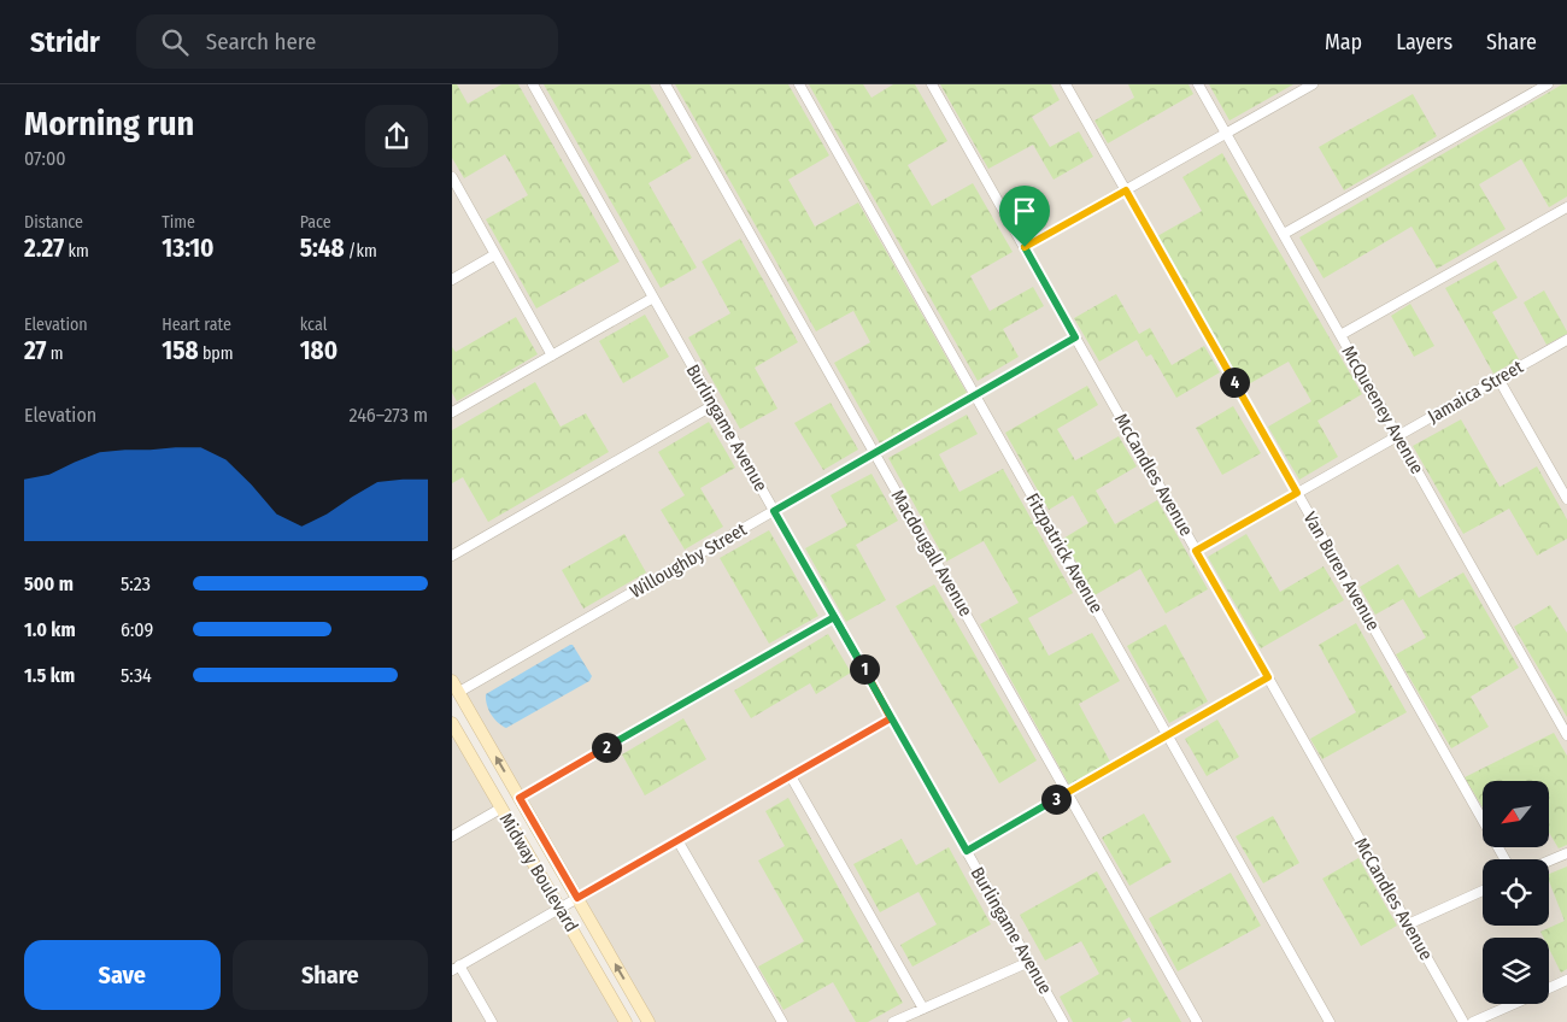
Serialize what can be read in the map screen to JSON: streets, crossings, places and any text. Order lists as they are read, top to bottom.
{
  "streets": {
    "street": [
      "Jamaica Street",
      "McQueeney Avenue",
      "Burlingame Avenue",
      "McCandles Avenue",
      "Macdougall Avenue",
      "Fitzpatrick Avenue",
      "Willoughby Street",
      "Van Buren Avenue",
      "Midway Boulevard"
    ]
  },
  "crossings": [
    ["Jamaica Street", "McQueeney Avenue"],
    ["Jamaica Street", "McCandles Avenue"],
    ["Jamaica Street", "Van Buren Avenue"],
    ["Burlingame Avenue", "Willoughby Street"],
    ["McCandles Avenue", "Willoughby Street"],
    ["Macdougall Avenue", "Willoughby Street"],
    ["Fitzpatrick Avenue", "Willoughby Street"],
    ["Willoughby Street", "Midway Boulevard"]
  ],
  "north": "bottom left",
  "page": {
    "header": "Stridr",
    "search": "Search here",
    "nav": ["Map", "Layers", "Share"],
    "heading": ["Morning run", "07:00"],
    "stats": [
      ["Distance", "2.27 km"],
      ["Time", "13:10"],
      ["Pace", "5:48 /km"],
      ["Elevation", "27 m"],
      ["Heart rate", "158 bpm"],
      ["kcal", "180"]
    ],
    "pins": [
      "4",
      "1",
      "2",
      "3"
    ],
    "chart": ["Elevation", "246–273 m"],
    "list": [
      {
        "name": "500 m",
        "note": "5:23"
      },
      {
        "name": "1.0 km",
        "note": "6:09"
      },
      {
        "name": "1.5 km",
        "note": "5:34"
      }
    ],
    "buttons": ["Save", "Share"]
  }
}
